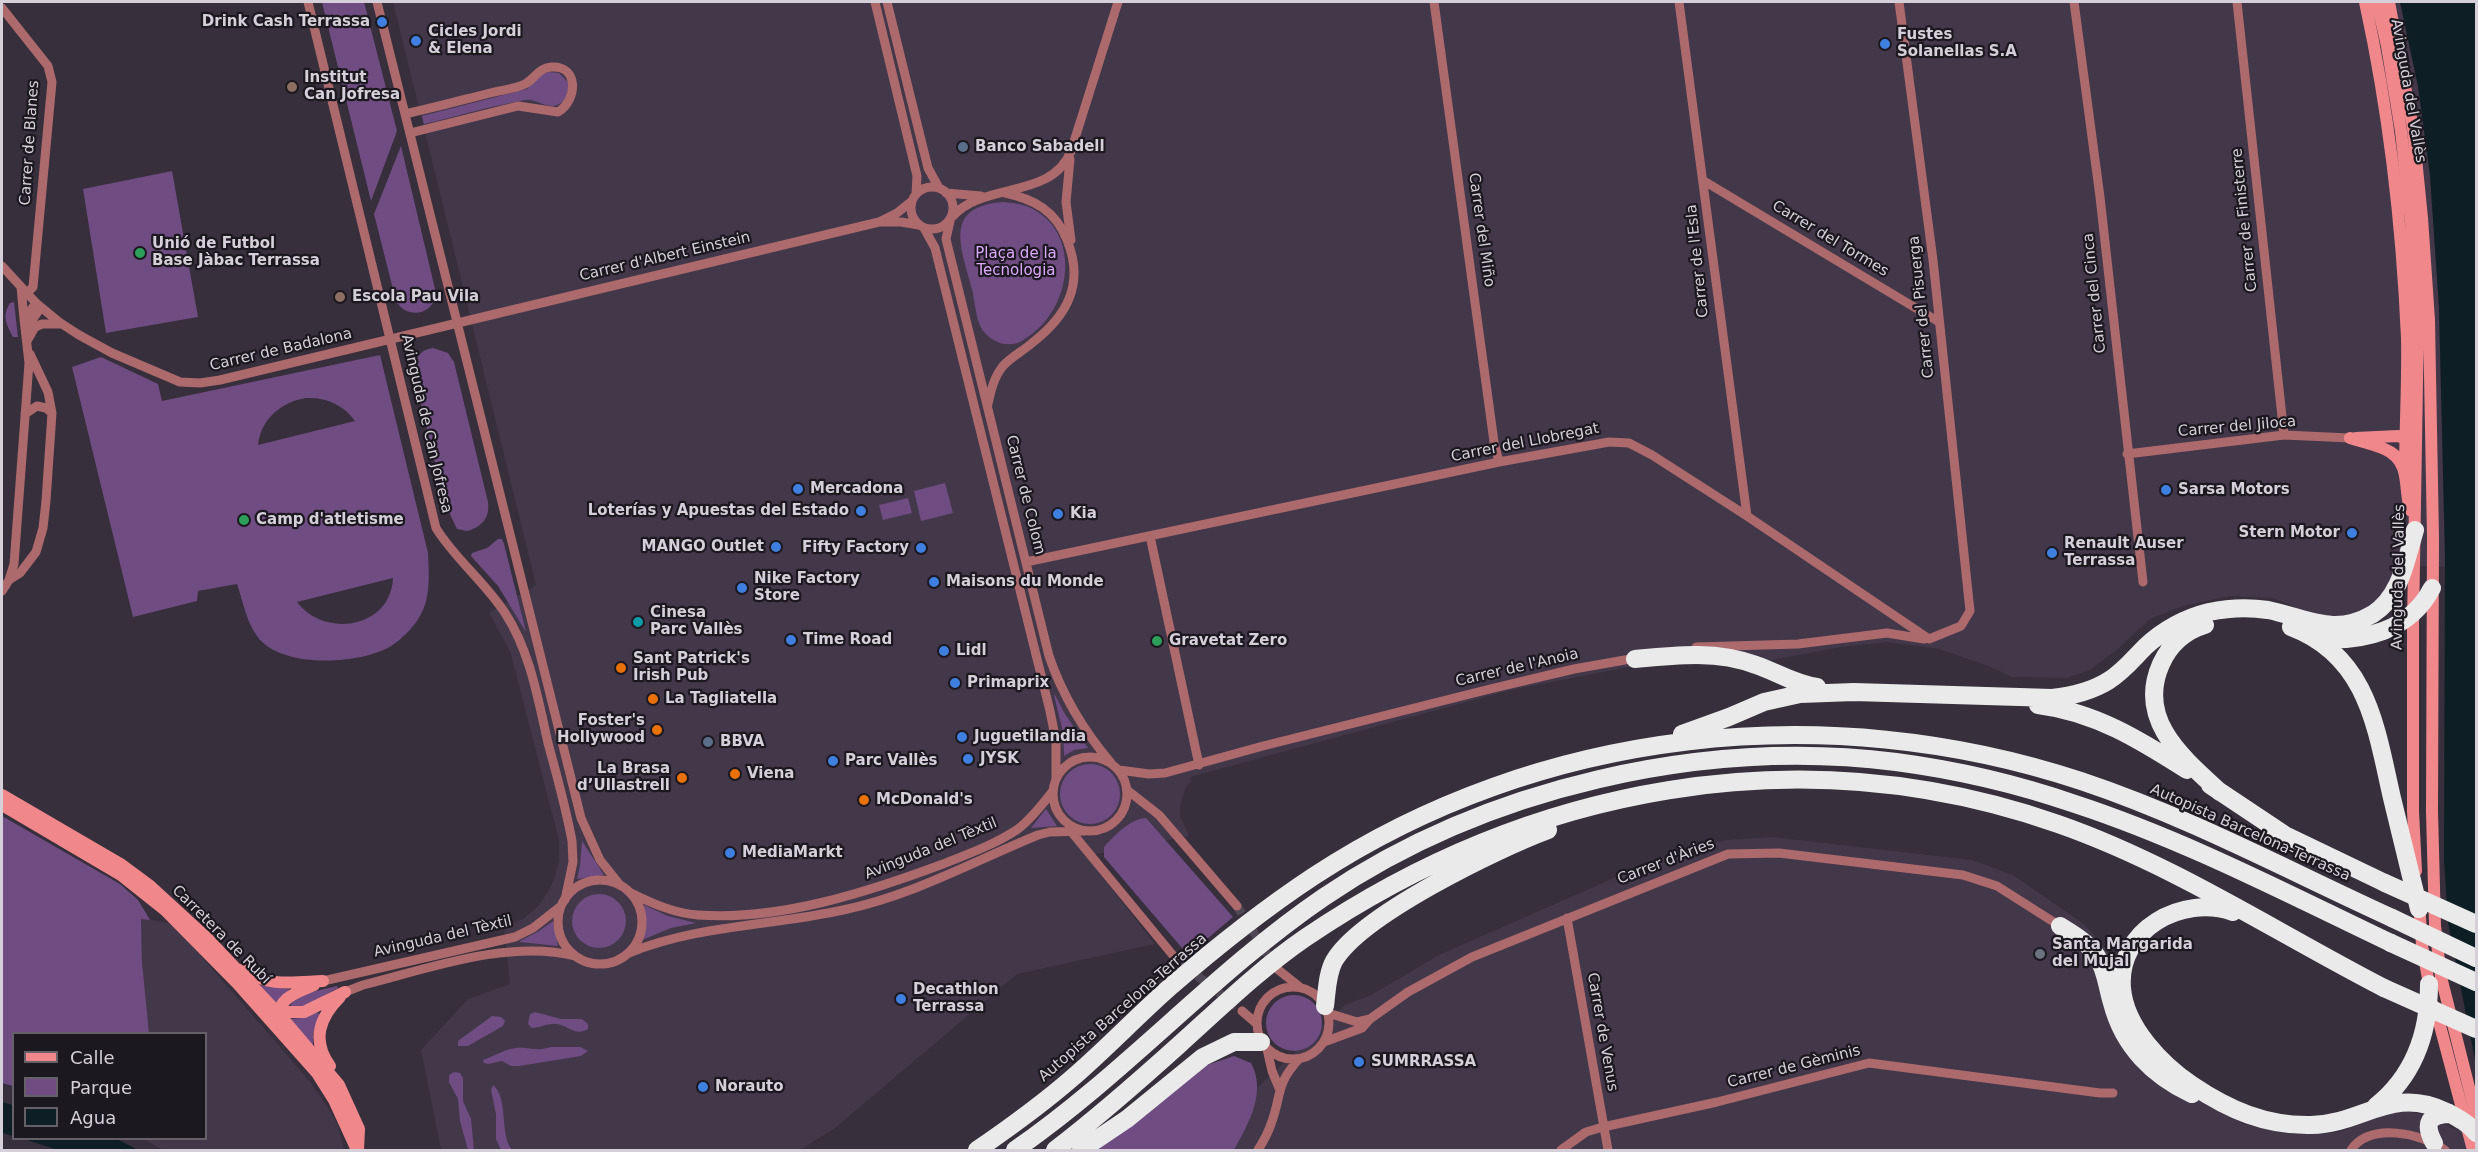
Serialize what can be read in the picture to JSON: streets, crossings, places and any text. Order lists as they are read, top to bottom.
{
  "streets": {
    "highway": ["Autopista Barcelona-Terrassa"],
    "main road": ["Avinguda del Vallès", "Carretera de Rubí"],
    "street": [
      "Carrer de Blanes",
      "Carrer de Finisterre",
      "Carrer del Miño",
      "Carrer del Tormes",
      "Carrer d'Albert Einstein",
      "Carrer de l'Esla",
      "Carrer del Cinca",
      "Carrer del Pisuerga",
      "Carrer de Badalona",
      "Avinguda de Can Jofresa",
      "Carrer del Jiloca",
      "Carrer del Llobregat",
      "Carrer de Colom",
      "Carrer de l'Anoia",
      "Avinguda del Tèxtil",
      "Carrer d'Àries",
      "Carrer de Venus",
      "Carrer de Gèminis"
    ]
  },
  "crossings": [
    ["Carrer de Blanes", "Carrer de Badalona"],
    ["Carrer de Finisterre", "Carrer del Jiloca"],
    ["Carrer del Miño", "Carrer del Llobregat"],
    ["Carrer del Tormes", "Carrer de l'Esla"],
    ["Carrer del Tormes", "Carrer del Pisuerga"],
    ["Carrer d'Albert Einstein", "Carrer de Badalona"],
    ["Carrer d'Albert Einstein", "Carrer de Colom"],
    ["Carrer de l'Esla", "Carrer del Llobregat"],
    ["Carrer del Cinca", "Carrer del Jiloca"],
    ["Carrer del Pisuerga", "Carrer del Llobregat"],
    ["Carrer del Pisuerga", "Carrer de l'Anoia"],
    ["Carrer de Badalona", "Avinguda de Can Jofresa"],
    ["Avinguda de Can Jofresa", "Avinguda del Tèxtil"],
    ["Carrer del Llobregat", "Carrer de Colom"],
    ["Carrer del Llobregat", "Carrer de l'Anoia"],
    ["Carrer de Colom", "Carrer de l'Anoia"],
    ["Carrer de Colom", "Avinguda del Tèxtil"],
    ["Carrer de l'Anoia", "Avinguda del Tèxtil"],
    ["Carrer d'Àries", "Carrer de Venus"],
    ["Carrer de Venus", "Carrer de Gèminis"]
  ],
  "parks": ["Plaça de la Tecnologia"],
  "places": [
    "Drink Cash Terrassa",
    "Cicles Jordi & Elena",
    "Fustes Solanellas S.A",
    "Institut Can Jofresa",
    "Banco Sabadell",
    "Unió de Futbol Base Jàbac Terrassa",
    "Escola Pau Vila",
    "Mercadona",
    "Sarsa Motors",
    "Loterías y Apuestas del Estado",
    "Kia",
    "Camp d'atletisme",
    "Stern Motor",
    "MANGO Outlet",
    "Fifty Factory",
    "Renault Auser Terrassa",
    "Maisons du Monde",
    "Nike Factory Store",
    "Cinesa Parc Vallès",
    "Time Road",
    "Gravetat Zero",
    "Lidl",
    "Sant Patrick's Irish Pub",
    "Primaprix",
    "La Tagliatella",
    "Foster's Hollywood",
    "Juguetilandia",
    "BBVA",
    "JYSK",
    "Parc Vallès",
    "Viena",
    "La Brasa d’Ullastrell",
    "McDonald's",
    "MediaMarkt",
    "Santa Margarida del Mujal",
    "Decathlon Terrassa",
    "SUMRRASSA",
    "Norauto"
  ],
  "legend": ["Calle", "Parque", "Agua"]
}
